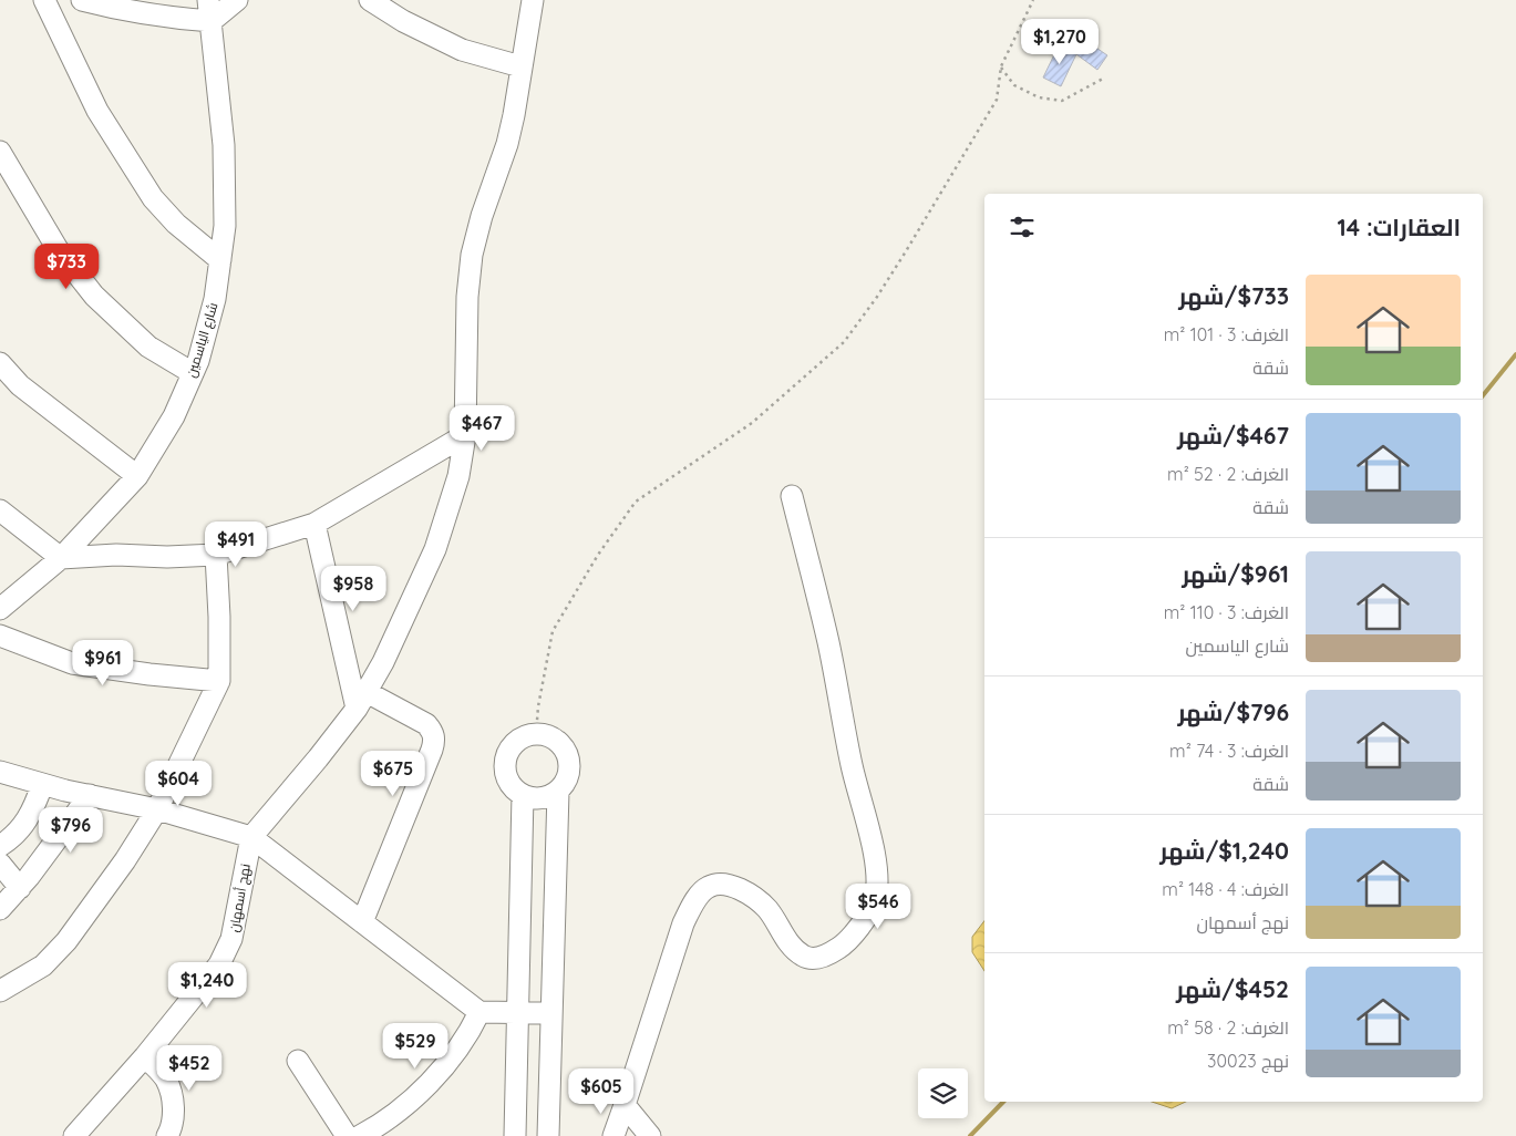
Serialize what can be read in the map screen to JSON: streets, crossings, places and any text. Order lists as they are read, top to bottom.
{
  "streets": {
    "street": ["شارع الياسمين", "نهج أسمهان"]
  },
  "page": {
    "price": [
      "$1,270",
      "$733",
      "$467",
      "$491",
      "$958",
      "$961",
      "$675",
      "$604",
      "$796",
      "$546",
      "$1,240",
      "$529",
      "$452",
      "$605"
    ],
    "heading": "العقارات: 14",
    "list": [
      {
        "name": "$733/شهر",
        "note": "الغرف: 3 · 101 m² · شقة"
      },
      {
        "name": "$467/شهر",
        "note": "الغرف: 2 · 52 m² · شقة"
      },
      {
        "name": "$961/شهر",
        "note": "الغرف: 3 · 110 m² · شارع الياسمين"
      },
      {
        "name": "$796/شهر",
        "note": "الغرف: 3 · 74 m² · شقة"
      },
      {
        "name": "$1,240/شهر",
        "note": "الغرف: 4 · 148 m² · نهج أسمهان"
      },
      {
        "name": "$452/شهر",
        "note": "الغرف: 2 · 58 m² · نهج 30023"
      }
    ]
  }
}
